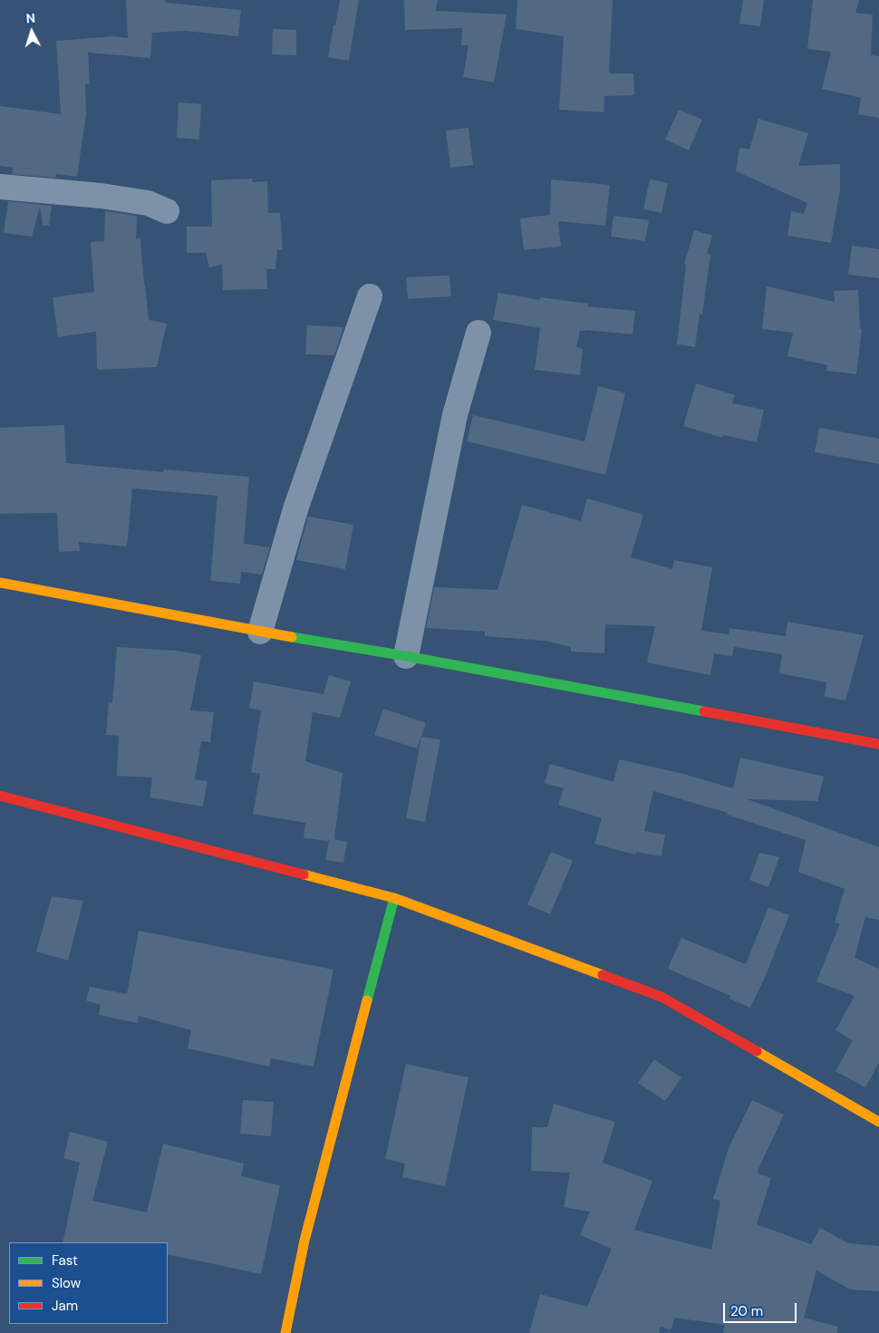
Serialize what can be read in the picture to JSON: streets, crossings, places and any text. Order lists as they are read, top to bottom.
{
  "legend": ["Fast", "Slow", "Jam"],
  "scale_bar": "20 m",
  "north": "top"
}
